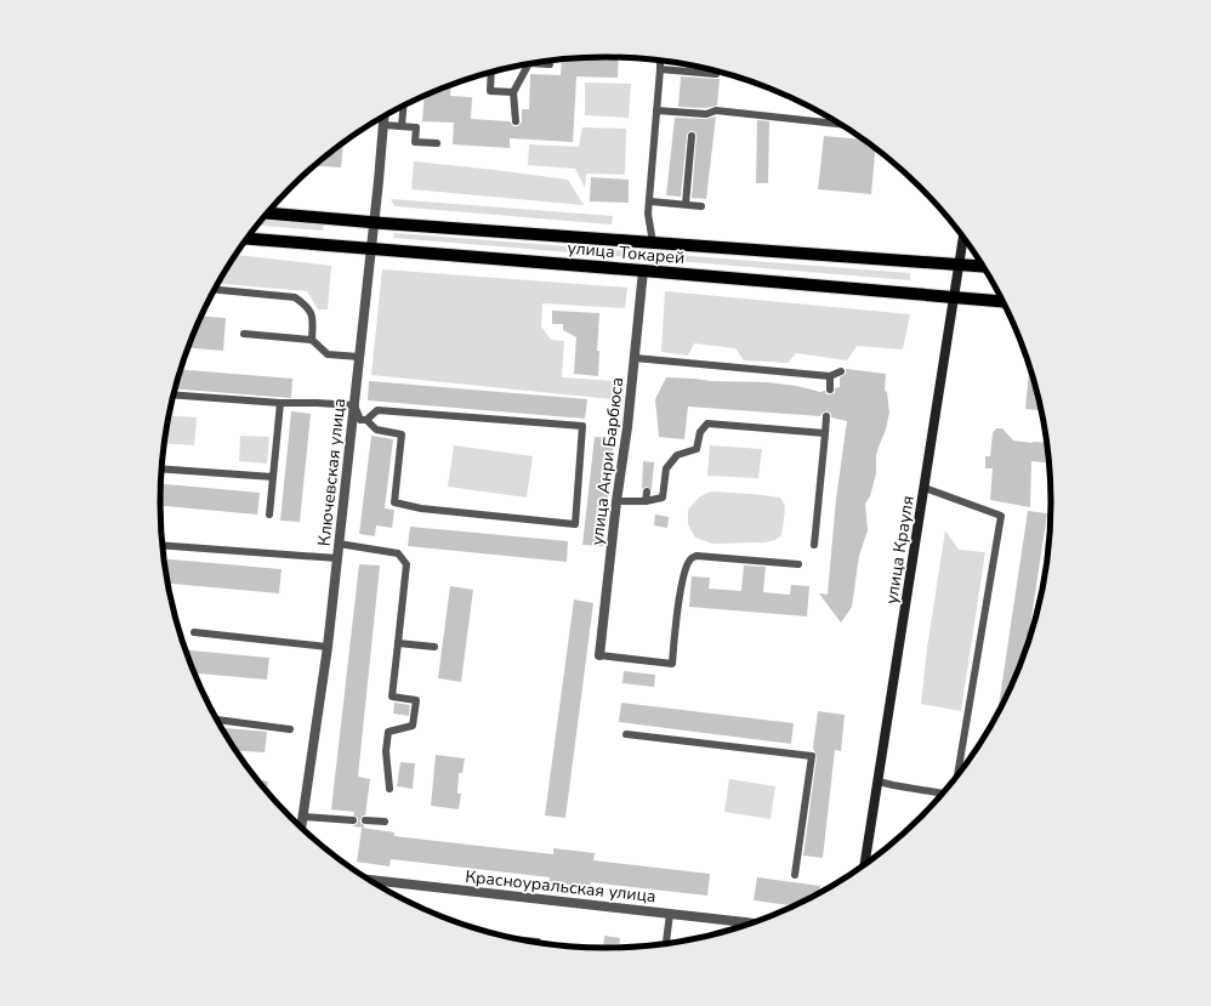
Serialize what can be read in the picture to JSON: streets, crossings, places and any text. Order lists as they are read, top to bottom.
{
  "streets": {
    "main road": ["улица Токарей", "улица Крауля"],
    "street": ["улица Анри Барбюса", "Ключевская улица", "Красноуральская улица"]
  },
  "crossings": [
    ["улица Токарей", "улица Анри Барбюса"],
    ["улица Токарей", "Ключевская улица"],
    ["улица Токарей", "улица Крауля"]
  ]
}
